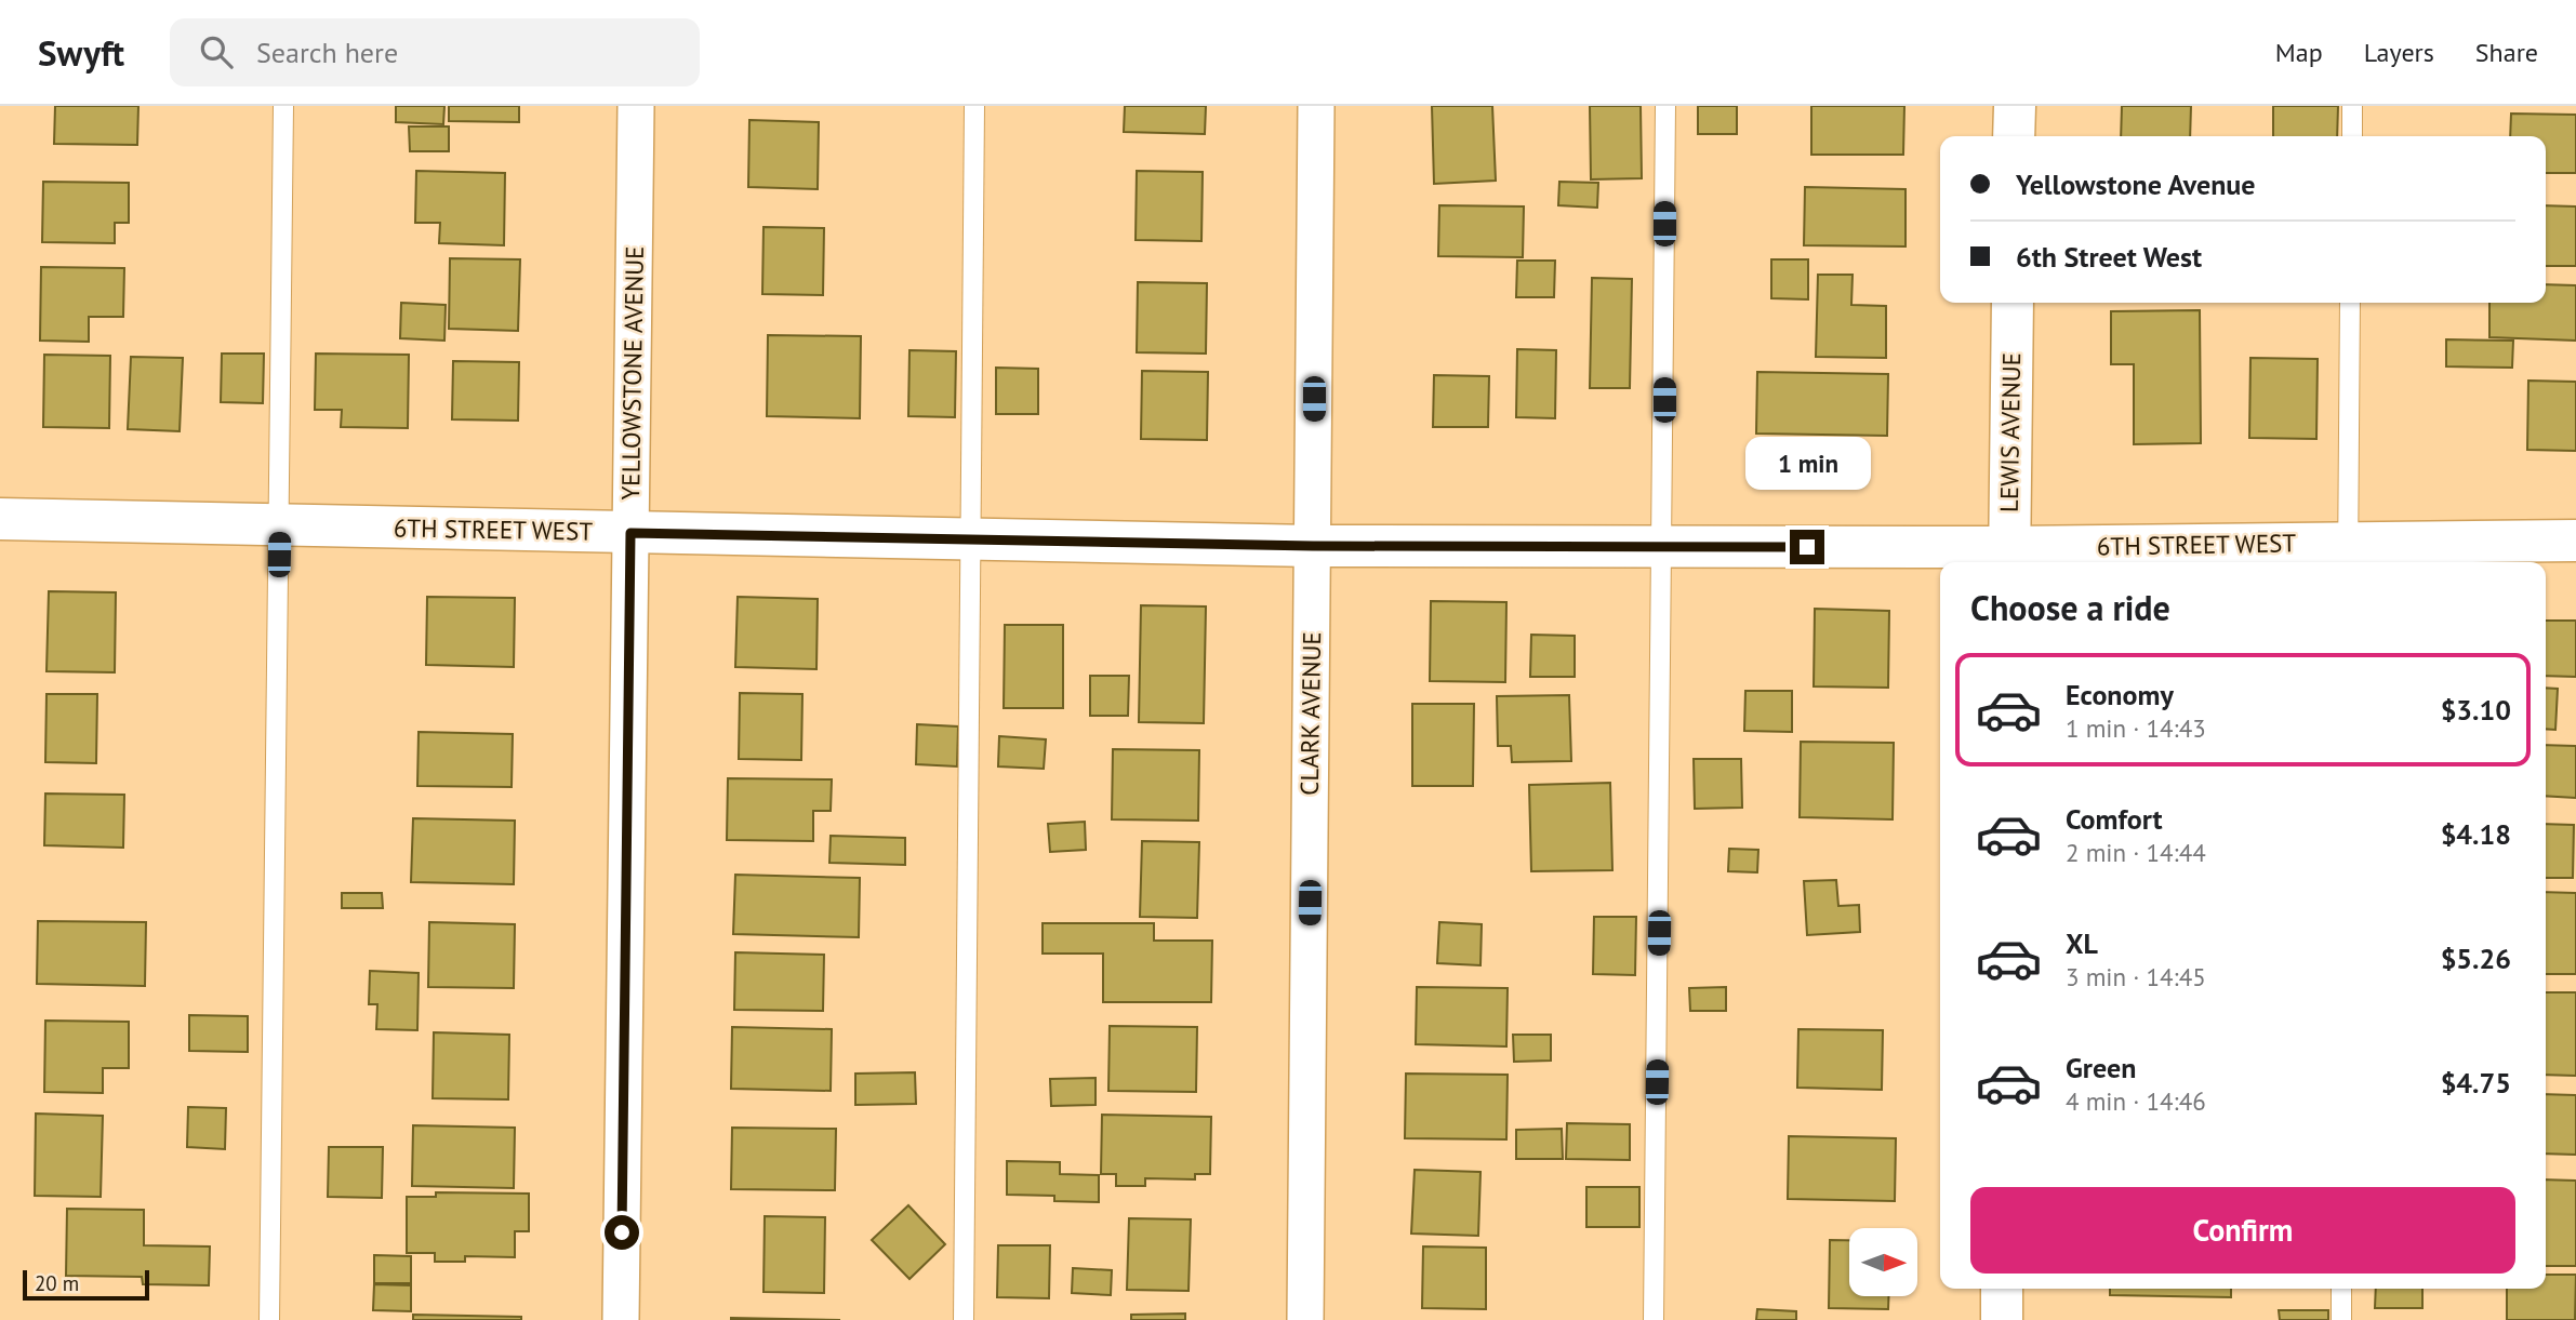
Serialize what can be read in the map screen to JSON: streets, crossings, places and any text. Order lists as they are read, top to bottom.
{
  "streets": {
    "street": [
      "YELLOWSTONE AVENUE",
      "LEWIS AVENUE",
      "6TH STREET WEST",
      "CLARK AVENUE"
    ]
  },
  "crossings": [
    ["YELLOWSTONE AVENUE", "6TH STREET WEST"],
    ["LEWIS AVENUE", "6TH STREET WEST"],
    ["6TH STREET WEST", "CLARK AVENUE"]
  ],
  "scale_bar": "20 m",
  "north": "right",
  "page": {
    "header": "Swyft",
    "search": "Search here",
    "nav": ["Map", "Layers", "Share"],
    "banner": ["Yellowstone Avenue", "6th Street West"],
    "bubble": "1 min",
    "heading": "Choose a ride",
    "list": [
      {
        "name": "Economy",
        "note": "1 min · 14:43",
        "value": "$3.10"
      },
      {
        "name": "Comfort",
        "note": "2 min · 14:44",
        "value": "$4.18"
      },
      {
        "name": "XL",
        "note": "3 min · 14:45",
        "value": "$5.26"
      },
      {
        "name": "Green",
        "note": "4 min · 14:46",
        "value": "$4.75"
      }
    ],
    "buttons": "Confirm",
    "scale": "20 m"
  }
}
